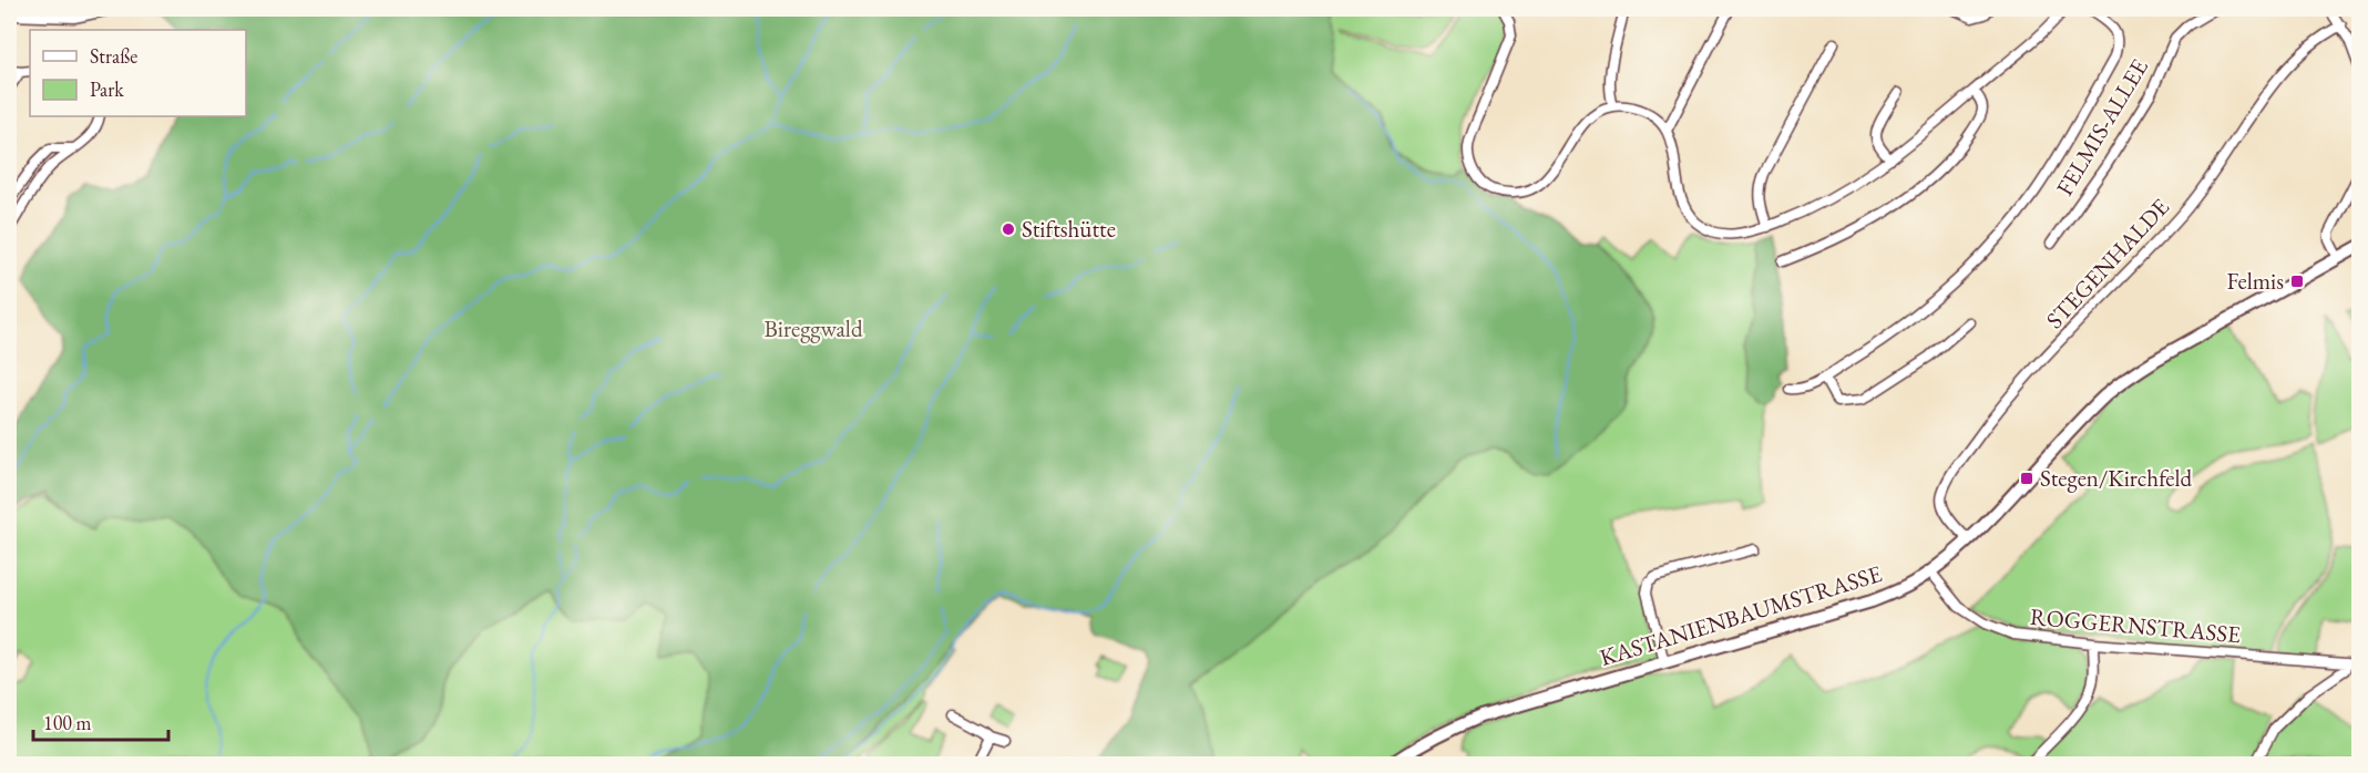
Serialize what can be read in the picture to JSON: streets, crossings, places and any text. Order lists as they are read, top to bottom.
{
  "streets": {
    "street": [
      "FELMIS-ALLEE",
      "STEGENHALDE",
      "KASTANIENBAUMSTRASSE",
      "ROGGERNSTRASSE"
    ]
  },
  "crossings": [
    ["STEGENHALDE", "KASTANIENBAUMSTRASSE"],
    ["KASTANIENBAUMSTRASSE", "ROGGERNSTRASSE"]
  ],
  "parks": ["Bireggwald"],
  "places": {
    "other": ["Stiftshütte"],
    "transit": ["Felmis", "Stegen/Kirchfeld"]
  },
  "legend": ["Straße", "Park"],
  "scale_bar": "100 m"
}
